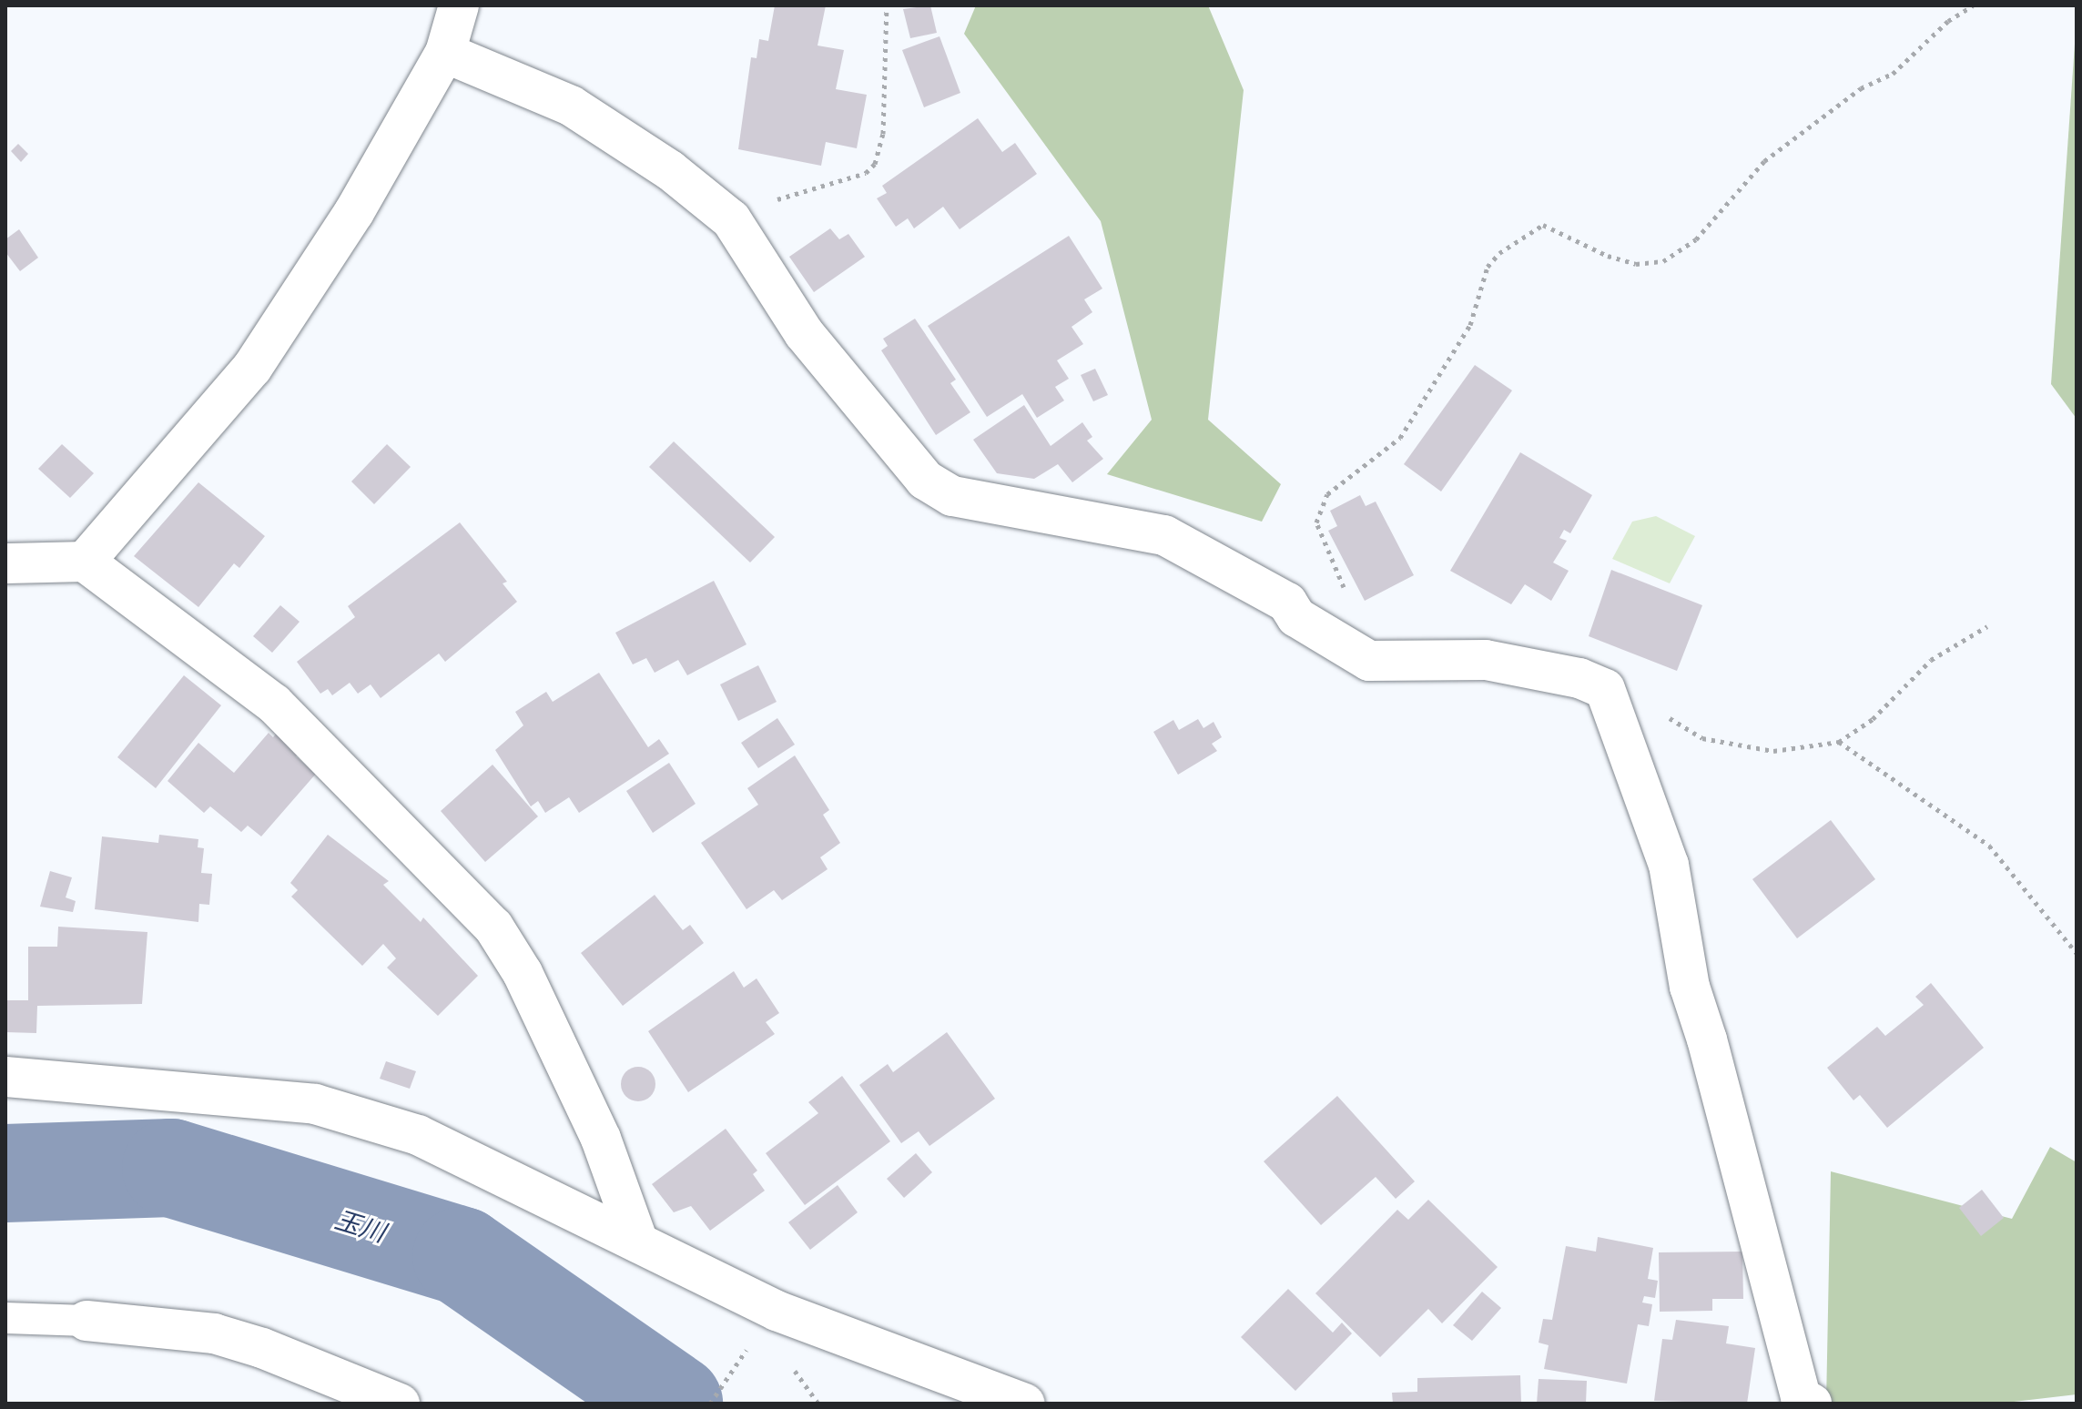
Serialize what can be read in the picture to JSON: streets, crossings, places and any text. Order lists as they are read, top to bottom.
{
  "water": ["玉川"]
}
